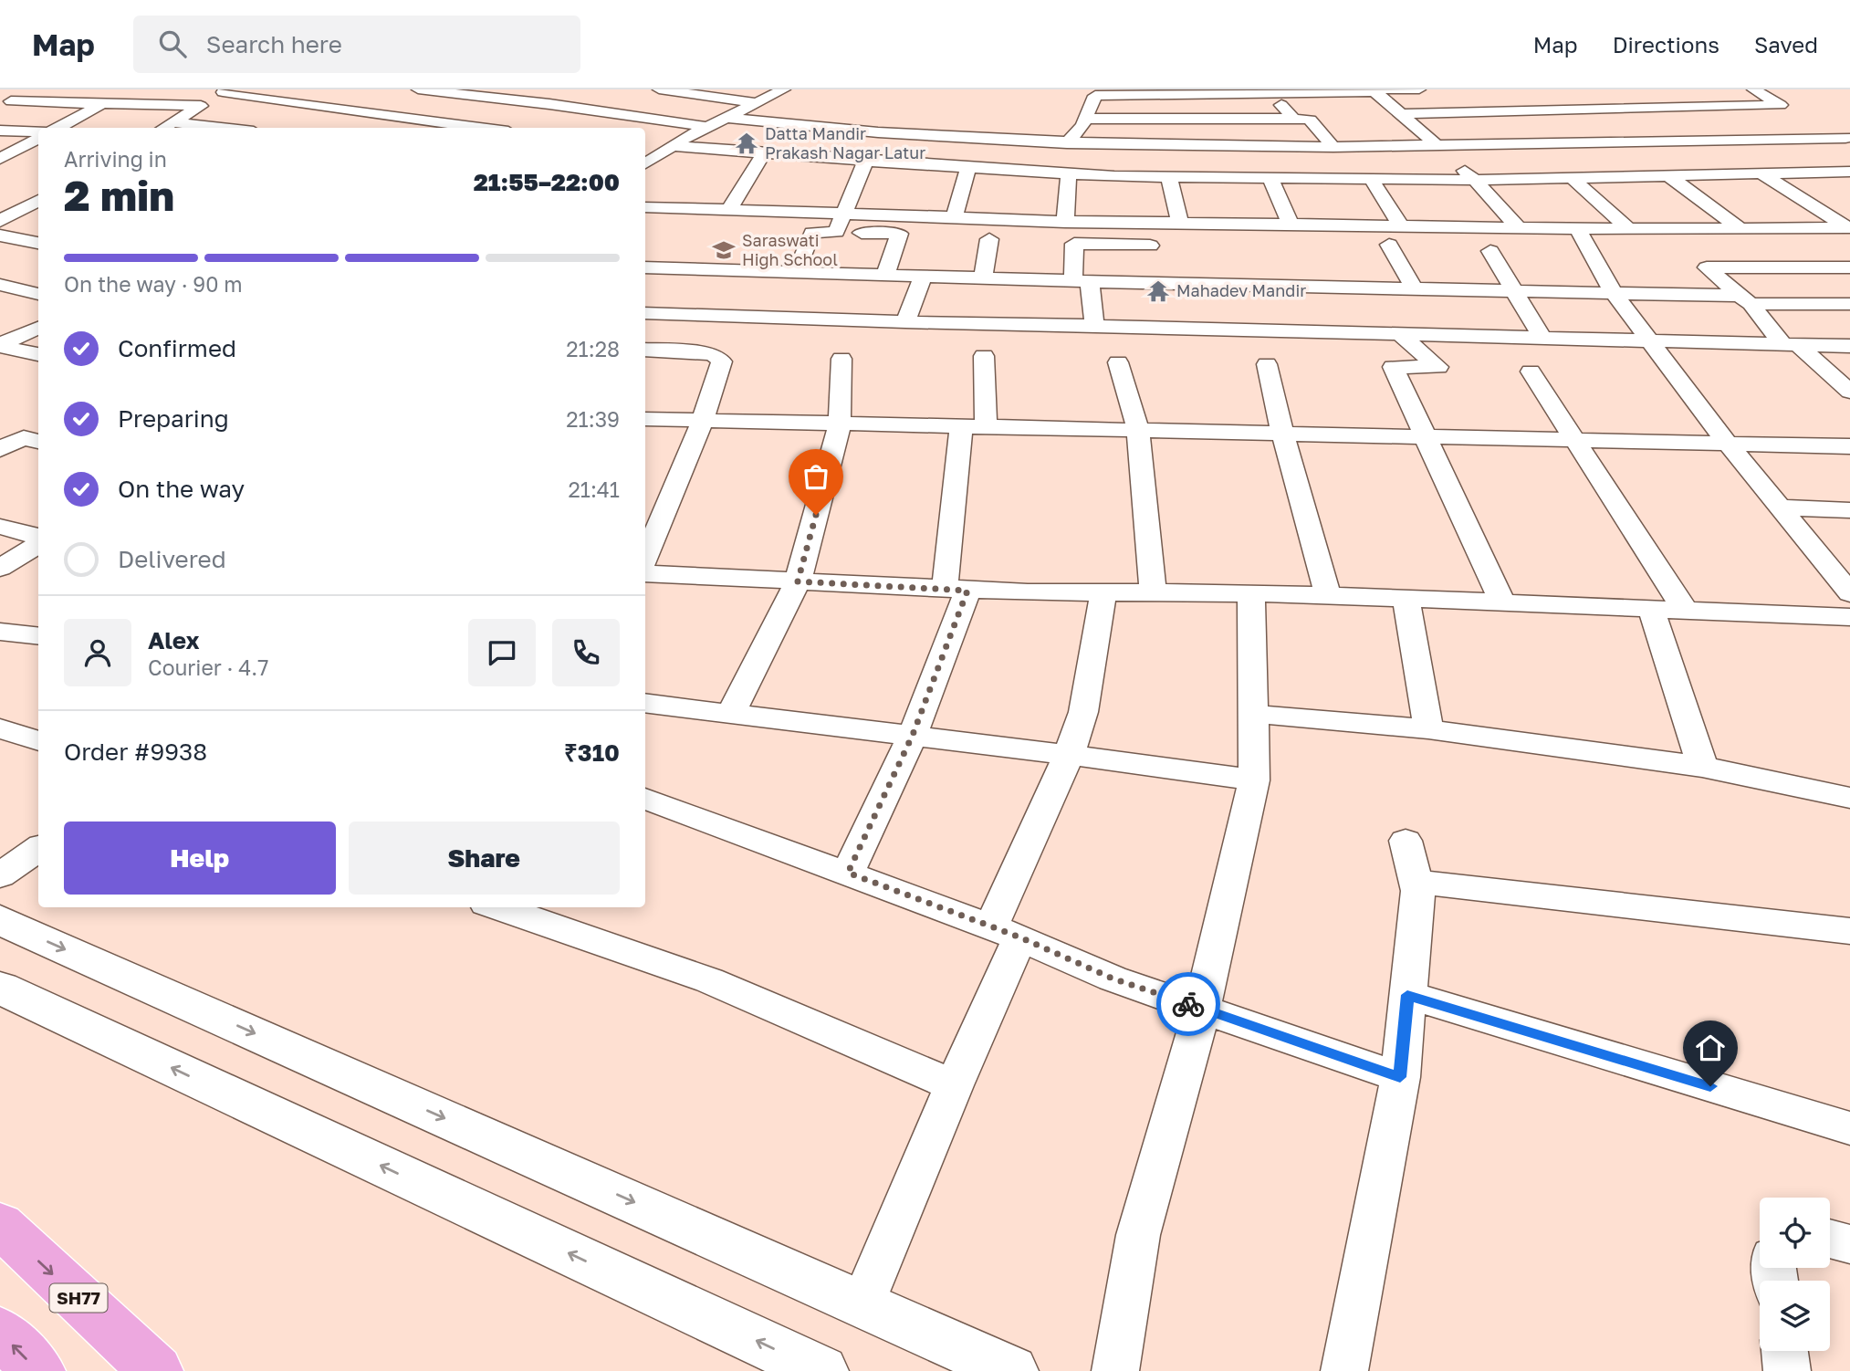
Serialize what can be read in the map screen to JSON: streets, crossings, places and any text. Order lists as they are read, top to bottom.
{
  "streets": {
    "main road": ["SH77"]
  },
  "places": {
    "temple": ["Datta Mandir Prakash Nagar Latur", "Mahadev Mandir"],
    "school or university": ["Saraswati High School"]
  },
  "page": {
    "header": "Map",
    "search": "Search here",
    "nav": ["Map", "Directions", "Saved"],
    "heading": ["2 min", "Arriving in", "21:55–22:00"],
    "panel": [
      "Alex",
      "Courier · 4.7",
      "Order #9938",
      "₹310"
    ],
    "bar": "On the way · 90 m",
    "list": [
      ["Confirmed", "21:28"],
      ["Preparing", "21:39"],
      ["On the way", "21:41"],
      "Delivered"
    ],
    "buttons": ["Help", "Share"]
  }
}
